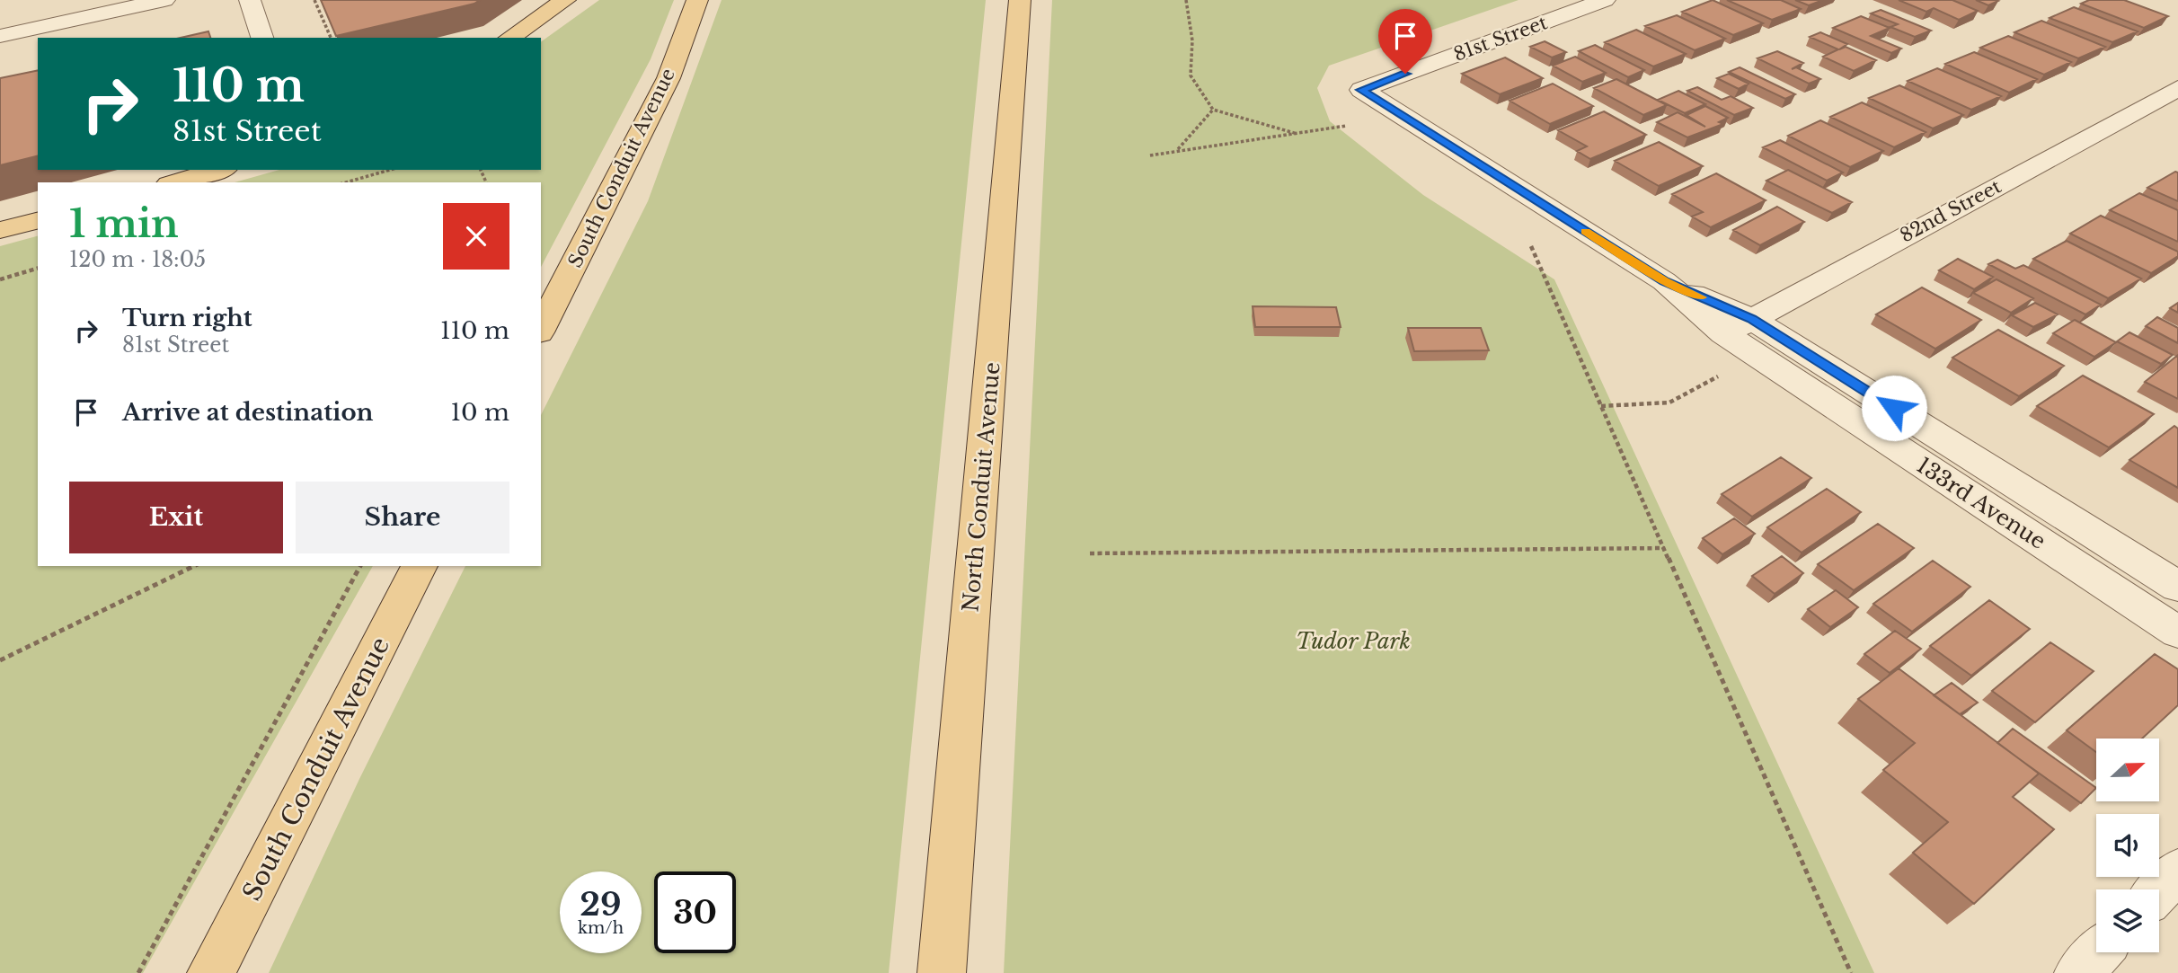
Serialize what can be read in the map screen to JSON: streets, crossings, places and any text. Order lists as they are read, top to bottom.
{
  "streets": {
    "main road": ["South Conduit Avenue", "North Conduit Avenue"],
    "street": ["81st Street", "82nd Street", "133rd Avenue"]
  },
  "crossings": [
    ["81st Street", "133rd Avenue"],
    ["82nd Street", "133rd Avenue"]
  ],
  "parks": ["Tudor Park"],
  "north": "right",
  "page": {
    "turn": ["110 m", "81st Street"],
    "heading": ["1 min", "120 m · 18:05"],
    "list": [
      {
        "name": "Turn right",
        "note": "81st Street",
        "value": "110 m"
      },
      {
        "name": "Arrive at destination",
        "value": "10 m"
      }
    ],
    "buttons": ["Exit", "Share"],
    "speed": "29 km/h",
    "limit": "30"
  }
}
